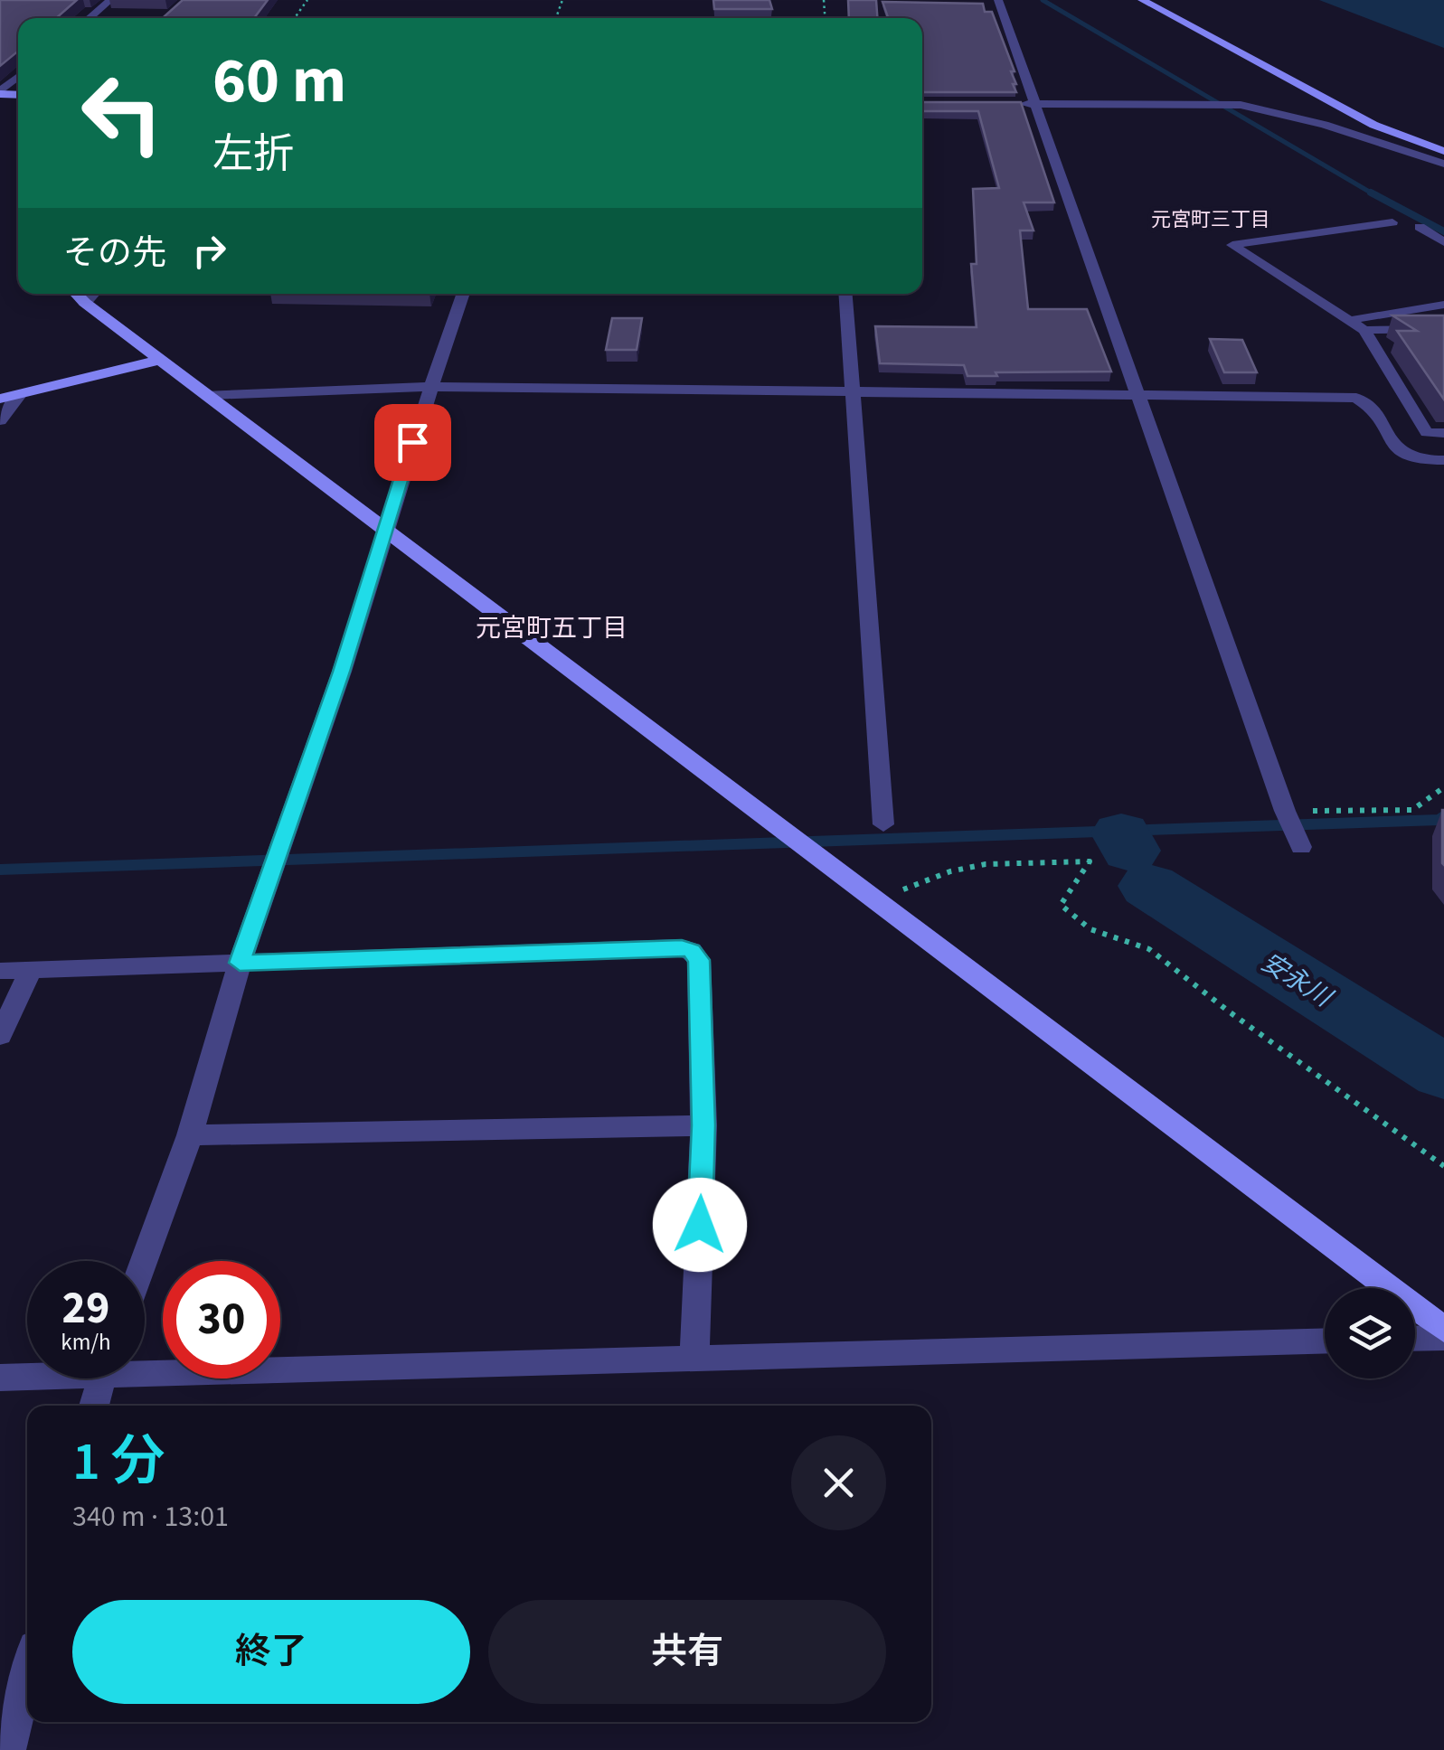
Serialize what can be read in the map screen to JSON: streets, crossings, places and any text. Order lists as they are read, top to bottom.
{
  "districts": ["元宮町三丁目", "元宮町五丁目"],
  "water": ["安永川"],
  "page": {
    "turn": ["60 m", "左折"],
    "then": "その先",
    "speed": "29 km/h",
    "limit": "30",
    "heading": ["1 分", "340 m · 13:01"],
    "buttons": ["終了", "共有"]
  }
}
